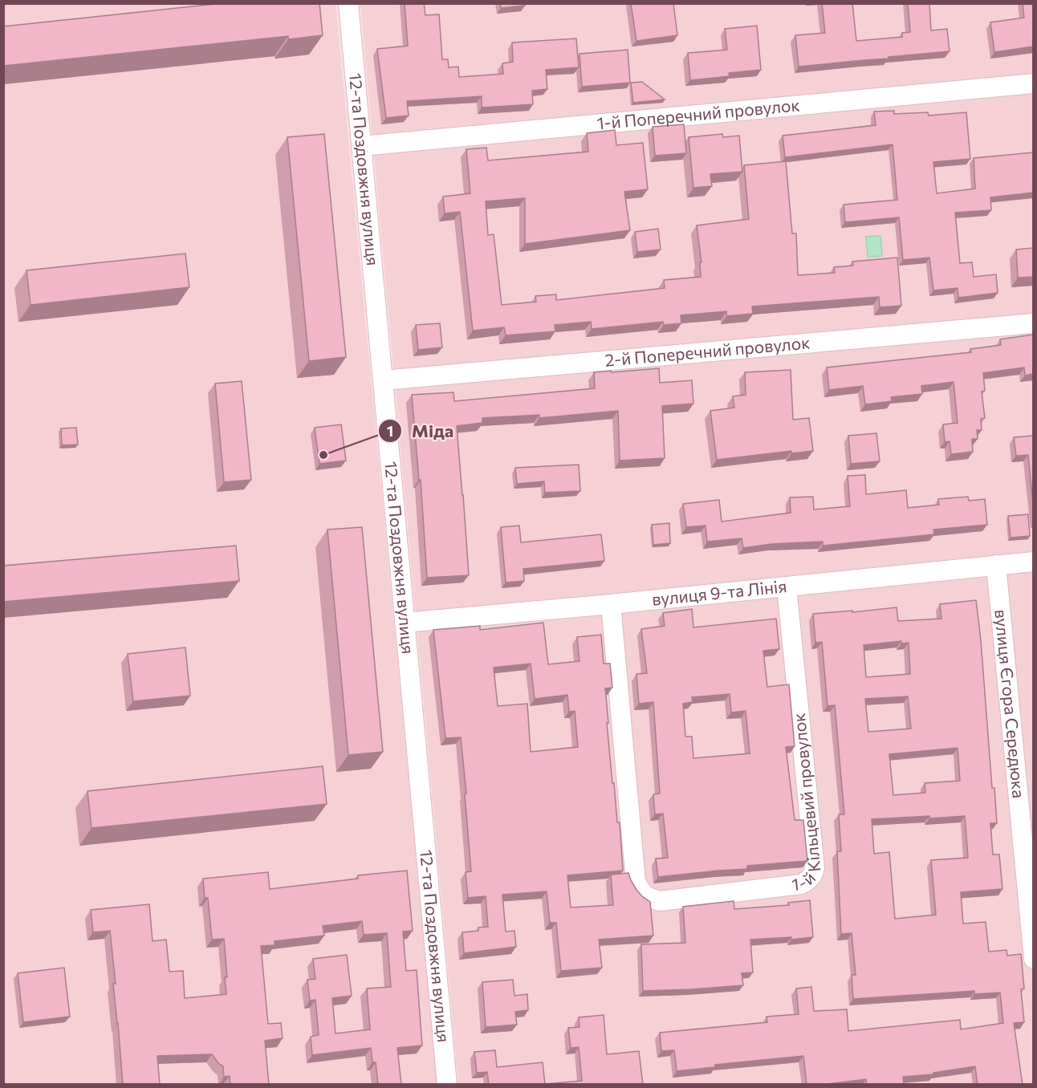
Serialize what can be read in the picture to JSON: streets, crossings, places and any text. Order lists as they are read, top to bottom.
{
  "streets": {
    "street": [
      "1-й Поперечний провулок",
      "12-та Поздовжня вулиця",
      "2-й Поперечний провулок",
      "вулиця 9-та Лінія",
      "вулиця Єгора Середюка",
      "1-й Кільцевий провулок"
    ]
  },
  "crossings": [
    ["1-й Поперечний провулок", "12-та Поздовжня вулиця"],
    ["12-та Поздовжня вулиця", "2-й Поперечний провулок"],
    ["12-та Поздовжня вулиця", "вулиця 9-та Лінія"],
    ["вулиця 9-та Лінія", "вулиця Єгора Середюка"],
    ["вулиця 9-та Лінія", "1-й Кільцевий провулок"]
  ],
  "places": ["Міда"]
}
